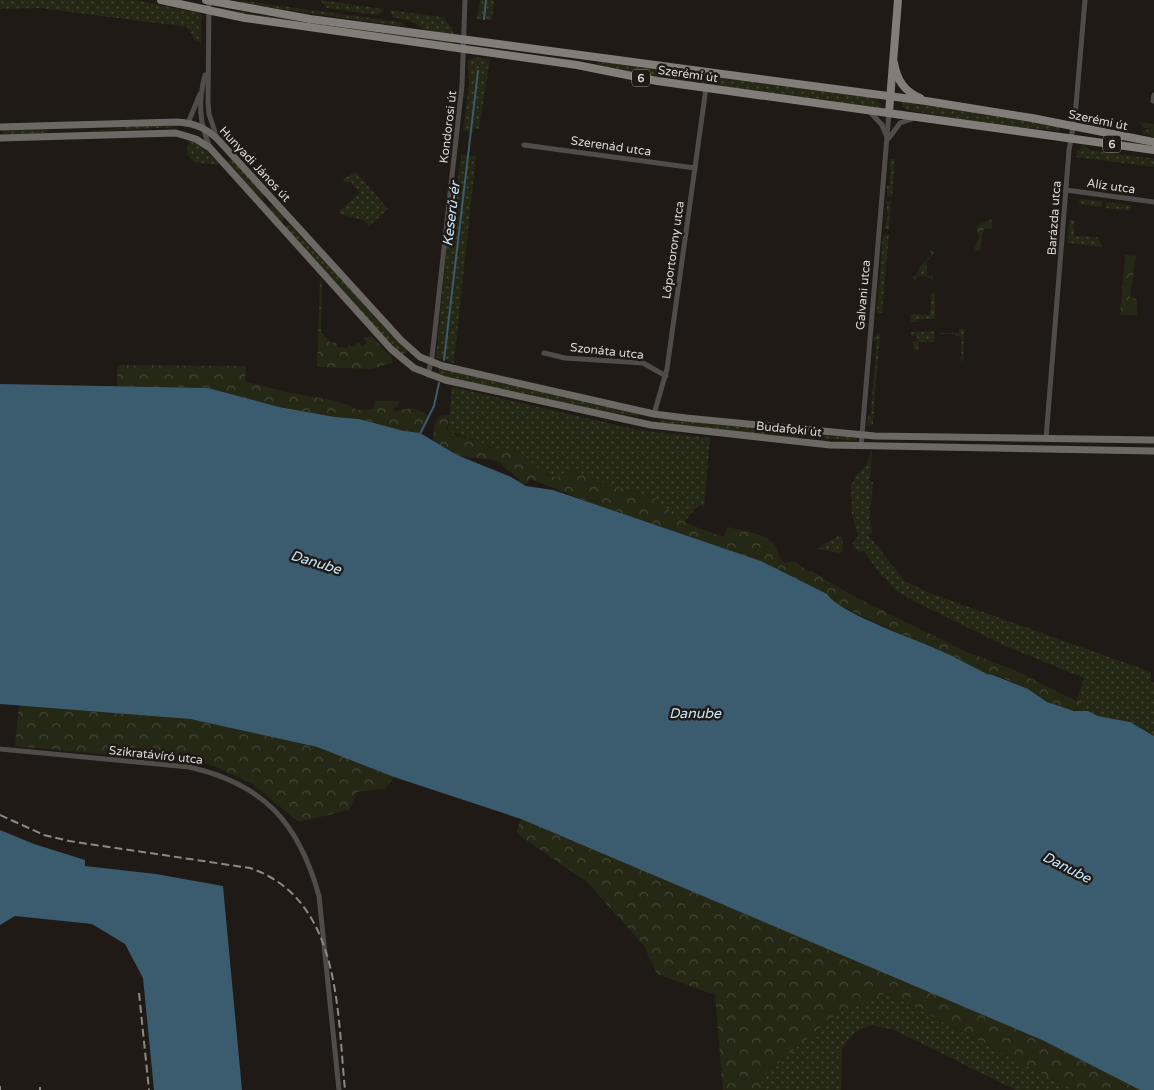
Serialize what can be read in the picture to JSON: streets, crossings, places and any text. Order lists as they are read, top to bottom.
{
  "streets": {
    "main road": [
      "Szerémi út",
      "6",
      "Hunyadi János út",
      "Galvani utca",
      "Budafoki út"
    ],
    "street": [
      "Kondorosi út",
      "Szerenád utca",
      "Alíz utca",
      "Barázda utca",
      "Lőportorony utca",
      "Szonáta utca",
      "Szikratávíró utca"
    ]
  },
  "crossings": [
    ["Szerémi út", "Kondorosi út"],
    ["Szerémi út", "Barázda utca"],
    ["Szerémi út", "Lőportorony utca"],
    ["Szerémi út", "Galvani utca"],
    ["Kondorosi út", "Hunyadi János út"],
    ["Kondorosi út", "Budafoki út"],
    ["Szerenád utca", "Lőportorony utca"],
    ["Hunyadi János út", "Budafoki út"],
    ["Alíz utca", "Barázda utca"],
    ["Barázda utca", "Budafoki út"],
    ["Lőportorony utca", "Szonáta utca"],
    ["Lőportorony utca", "Budafoki út"],
    ["Galvani utca", "Budafoki út"]
  ],
  "water": ["Keserű-ér", "Danube"]
}
